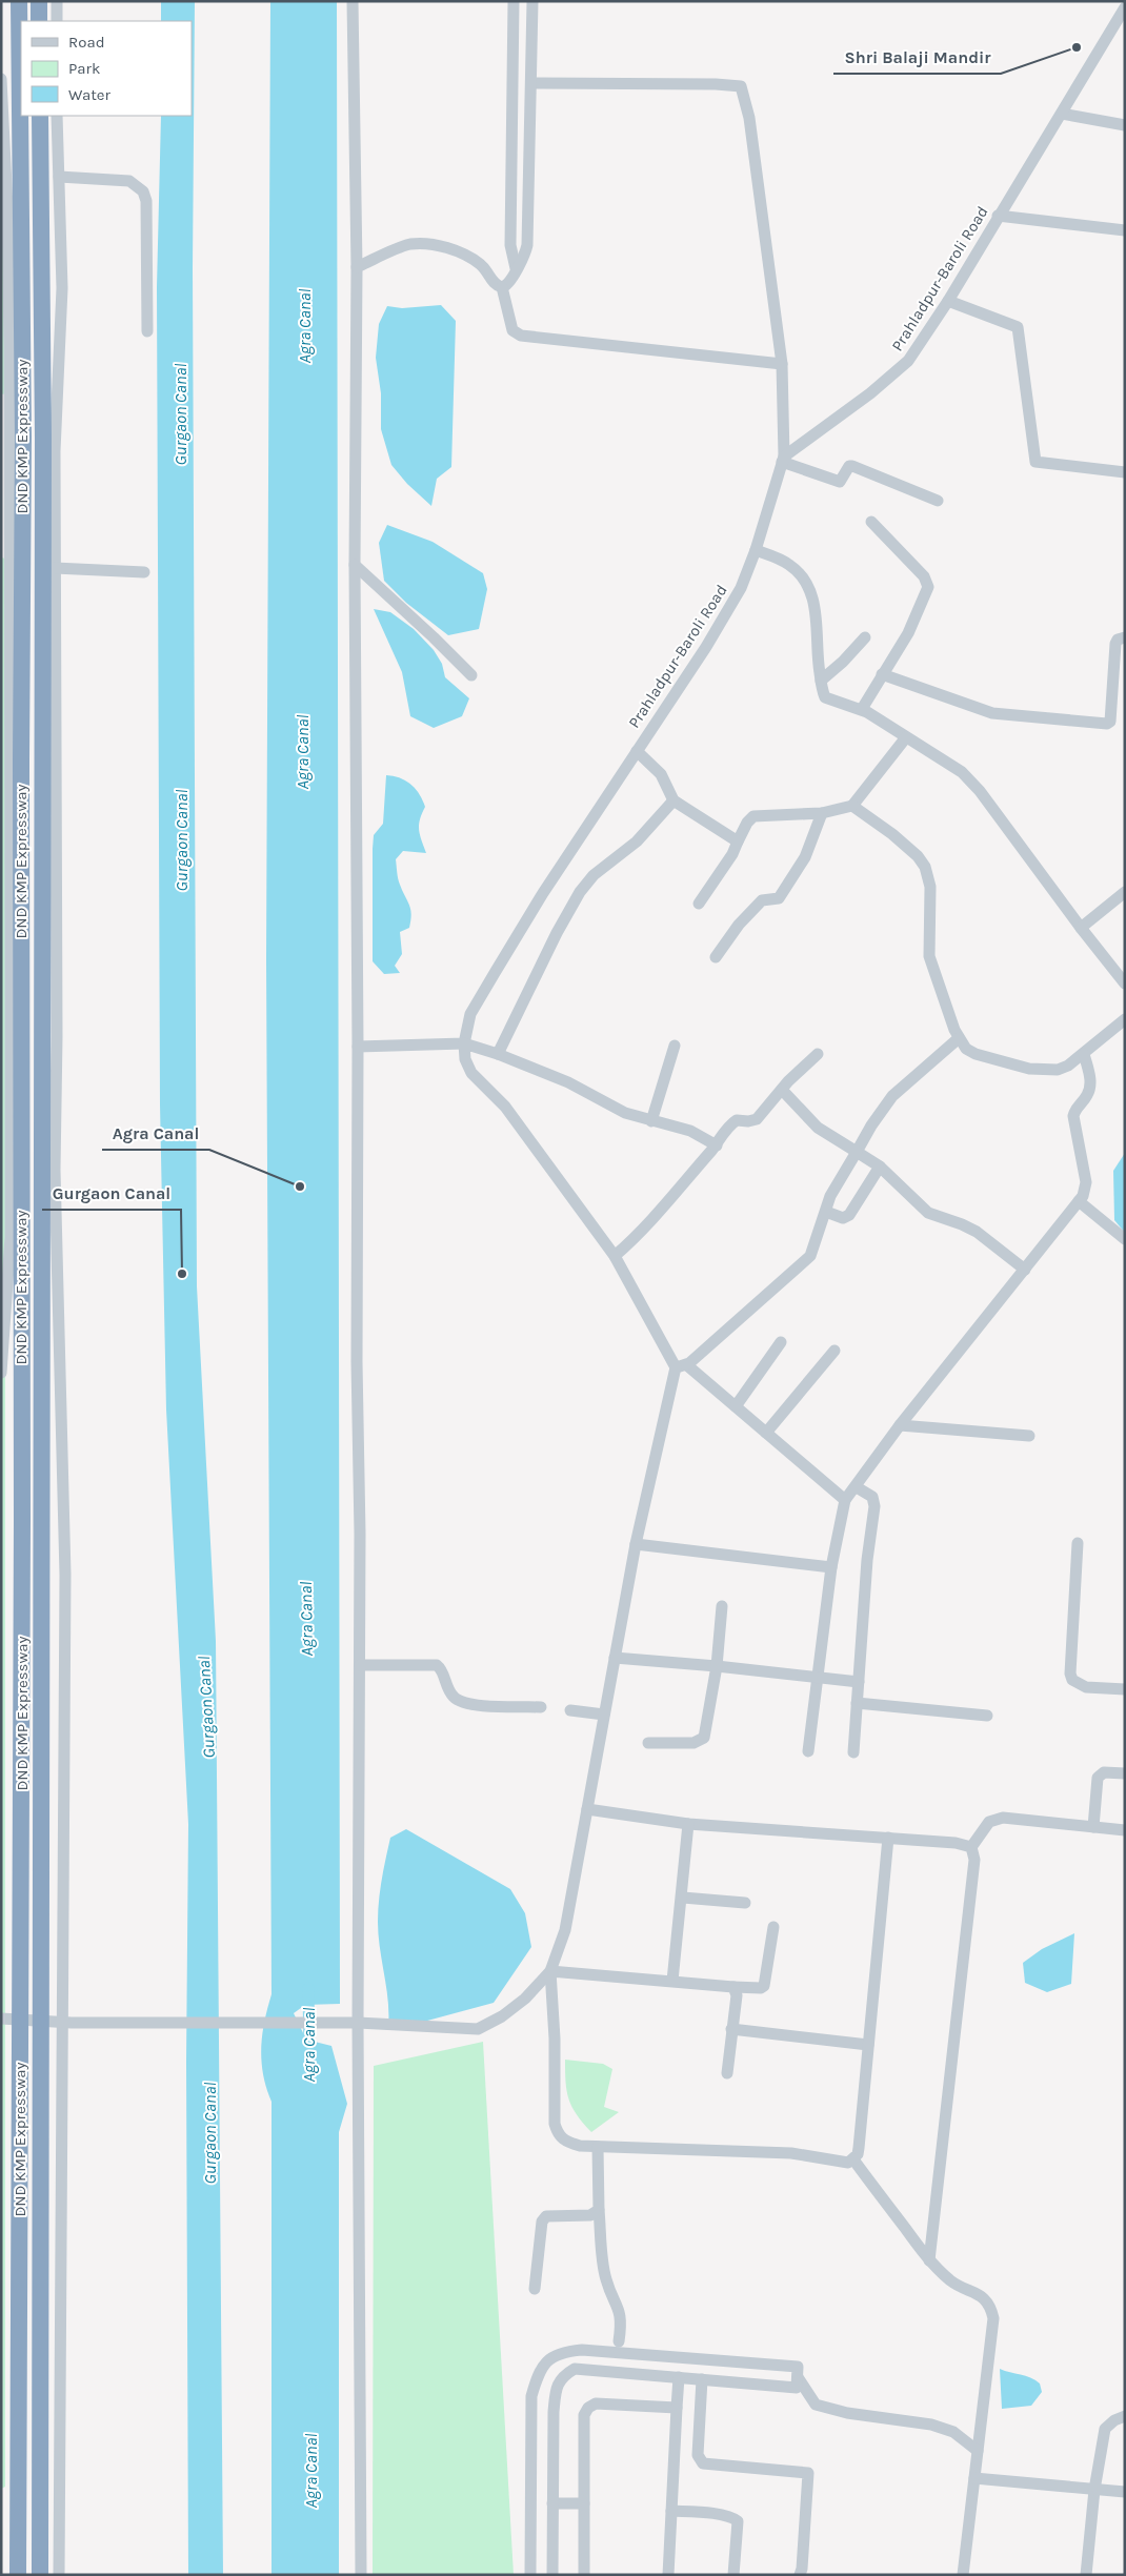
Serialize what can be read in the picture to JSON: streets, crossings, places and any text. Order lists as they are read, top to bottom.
{
  "streets": {
    "highway": ["DND KMP Expressway"],
    "street": ["Prahladpur-Baroli Road"]
  },
  "water": ["Agra Canal", "Gurgaon Canal"],
  "places": ["Shri Balaji Mandir", "Agra Canal", "Gurgaon Canal"],
  "legend": ["Road", "Park", "Water"]
}
